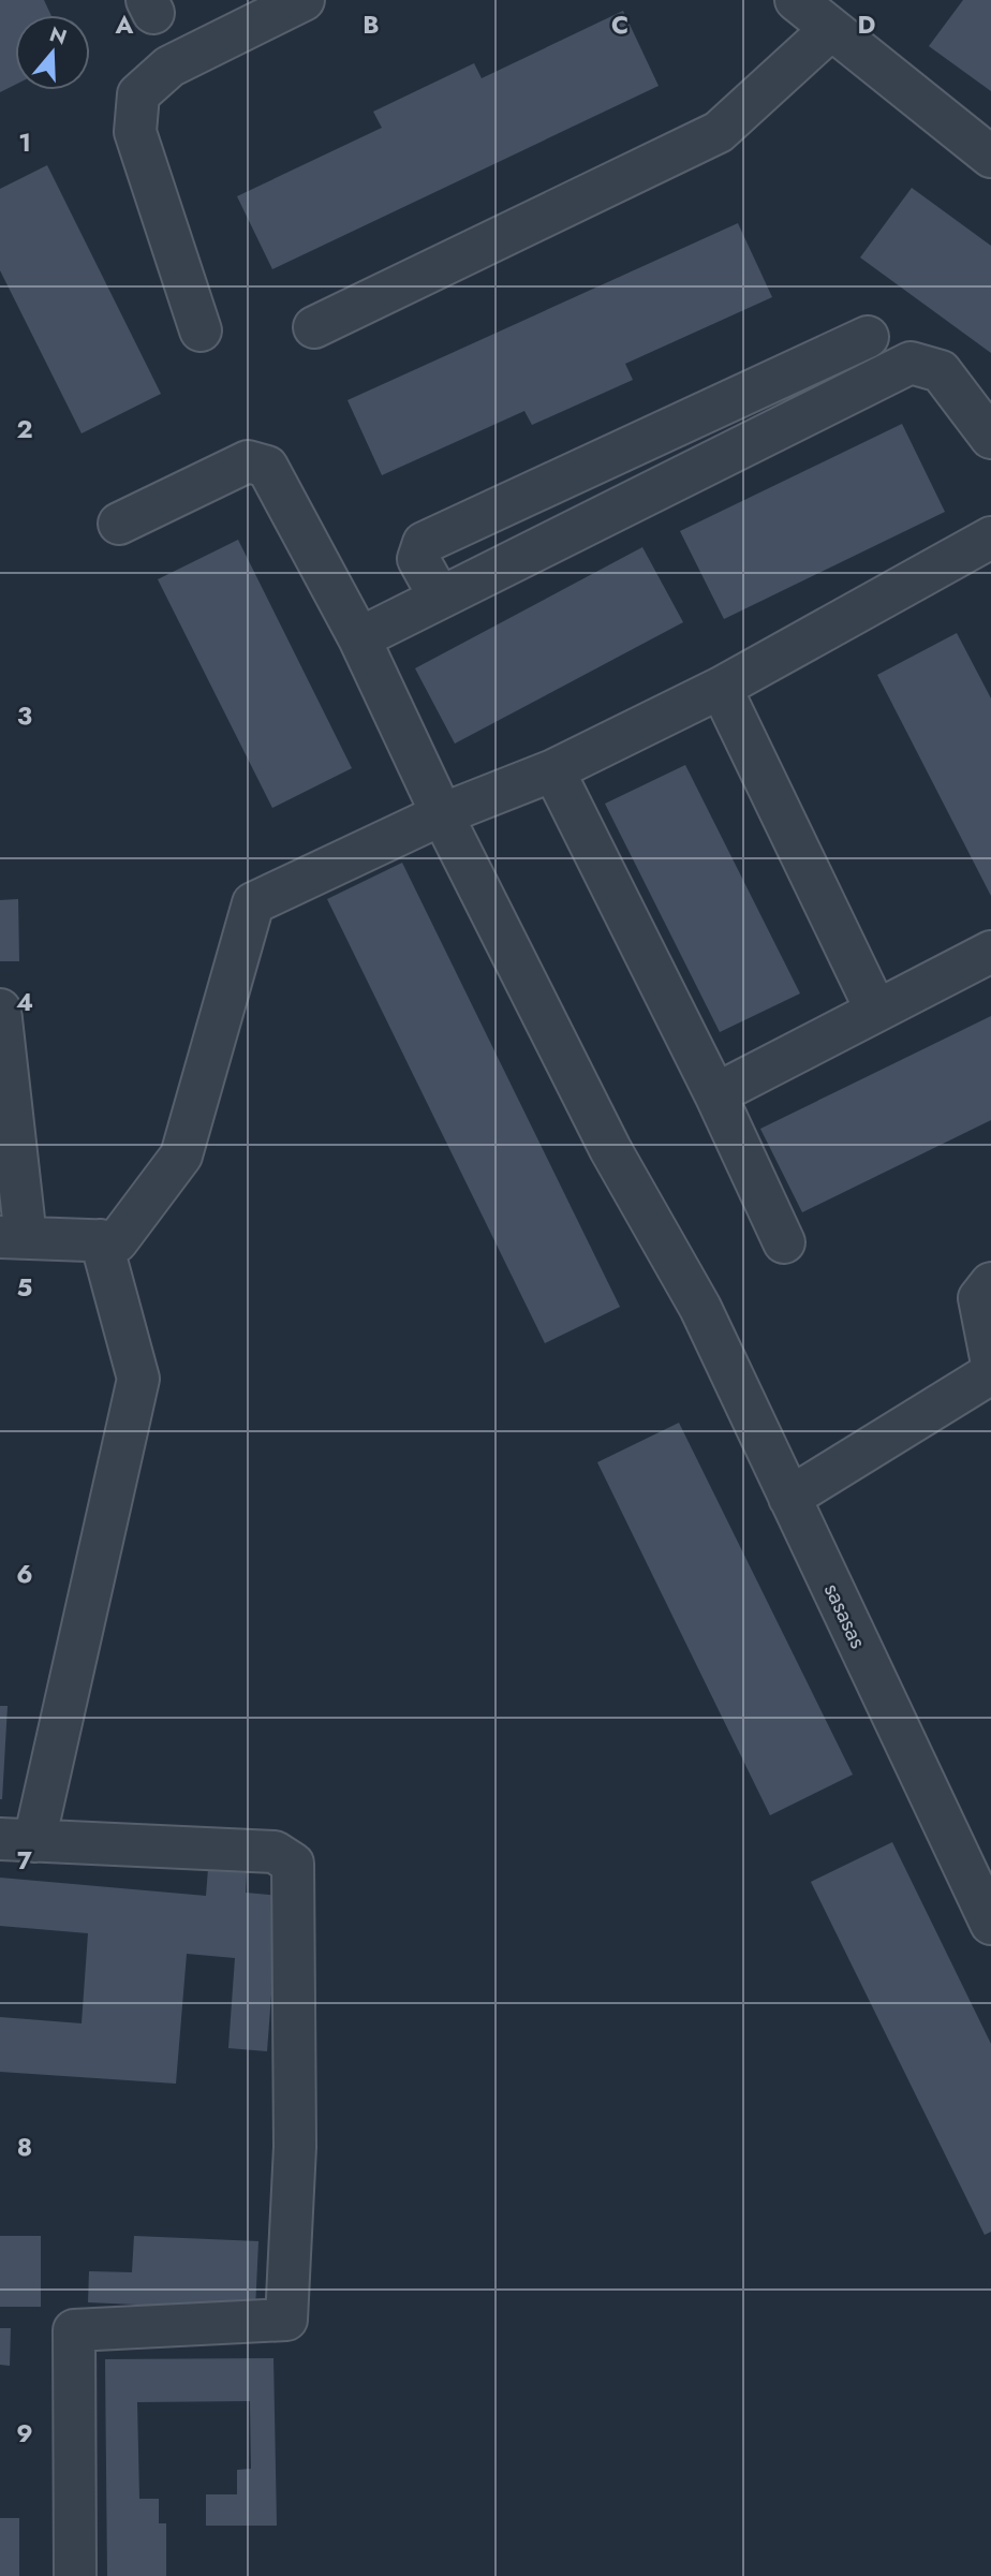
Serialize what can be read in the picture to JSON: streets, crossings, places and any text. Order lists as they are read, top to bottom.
{
  "streets": {
    "street": ["sasasas"]
  },
  "north": "top",
  "grid": {
    "columns": [
      "A",
      "B",
      "C",
      "D"
    ],
    "rows": [
      "1",
      "2",
      "3",
      "4",
      "5",
      "6",
      "7",
      "8",
      "9"
    ]
  }
}
